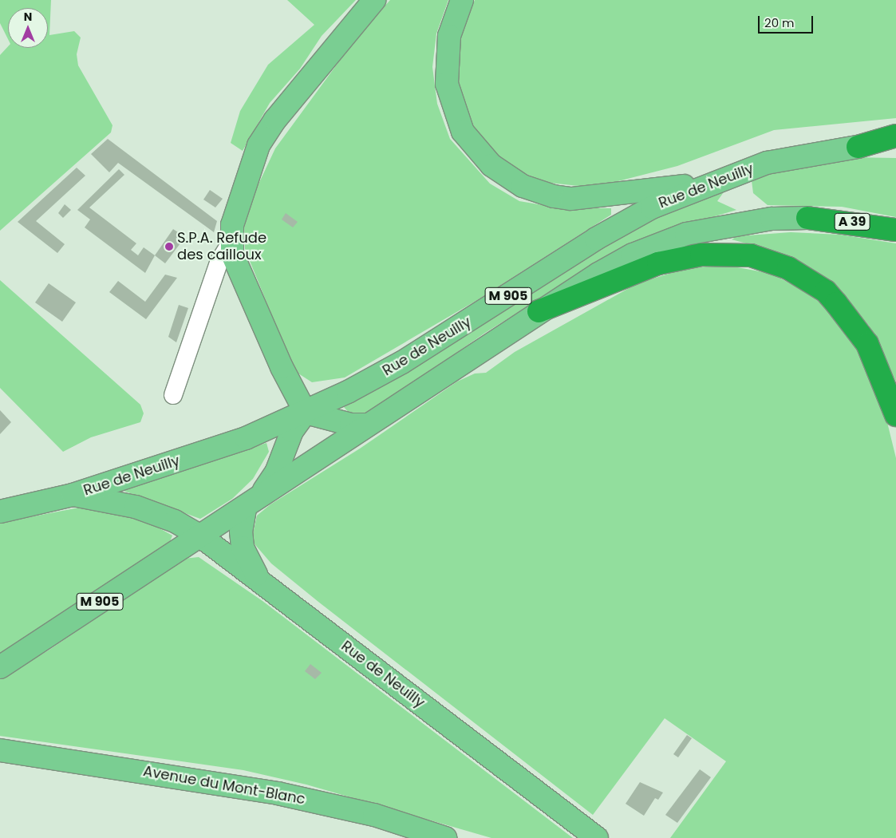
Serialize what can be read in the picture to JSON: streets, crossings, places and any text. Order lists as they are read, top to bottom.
{
  "streets": {
    "highway": ["A 39"],
    "main road": ["Rue de Neuilly", "M 905", "Avenue du Mont-Blanc"]
  },
  "crossings": [
    ["Rue de Neuilly", "M 905"],
    ["A 39", "M 905"]
  ],
  "places": ["S.P.A. Refude des cailloux"],
  "scale_bar": "20 m",
  "north": "top"
}
